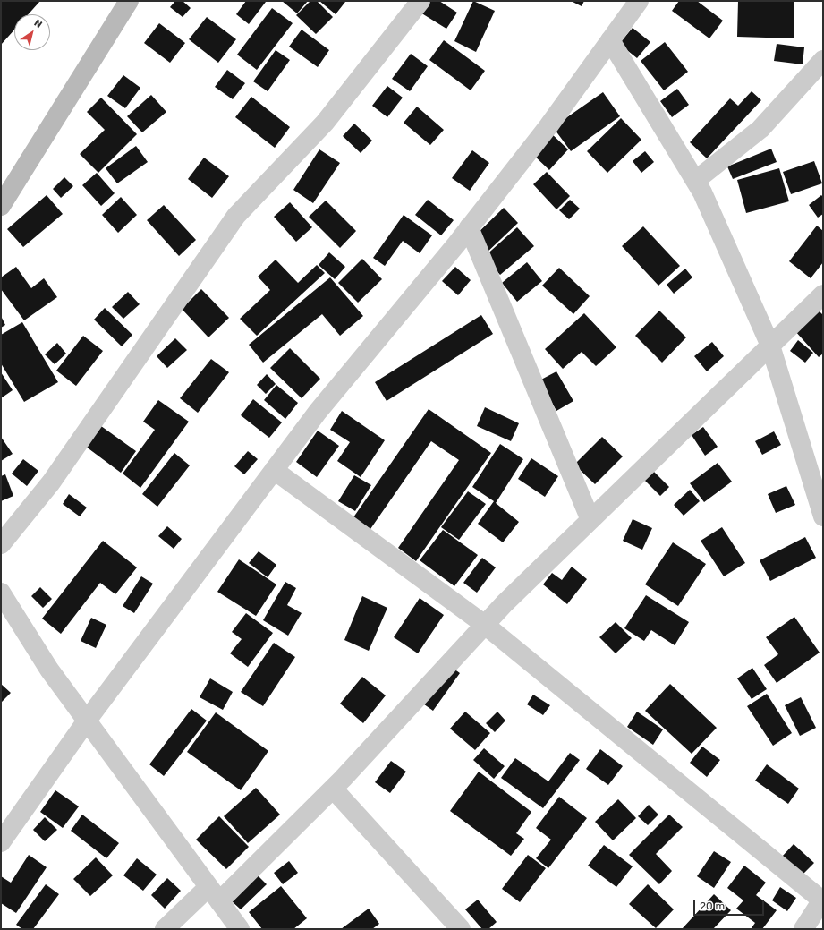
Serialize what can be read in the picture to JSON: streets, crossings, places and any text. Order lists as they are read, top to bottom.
{
  "scale_bar": "20 m",
  "north": "top right"
}
